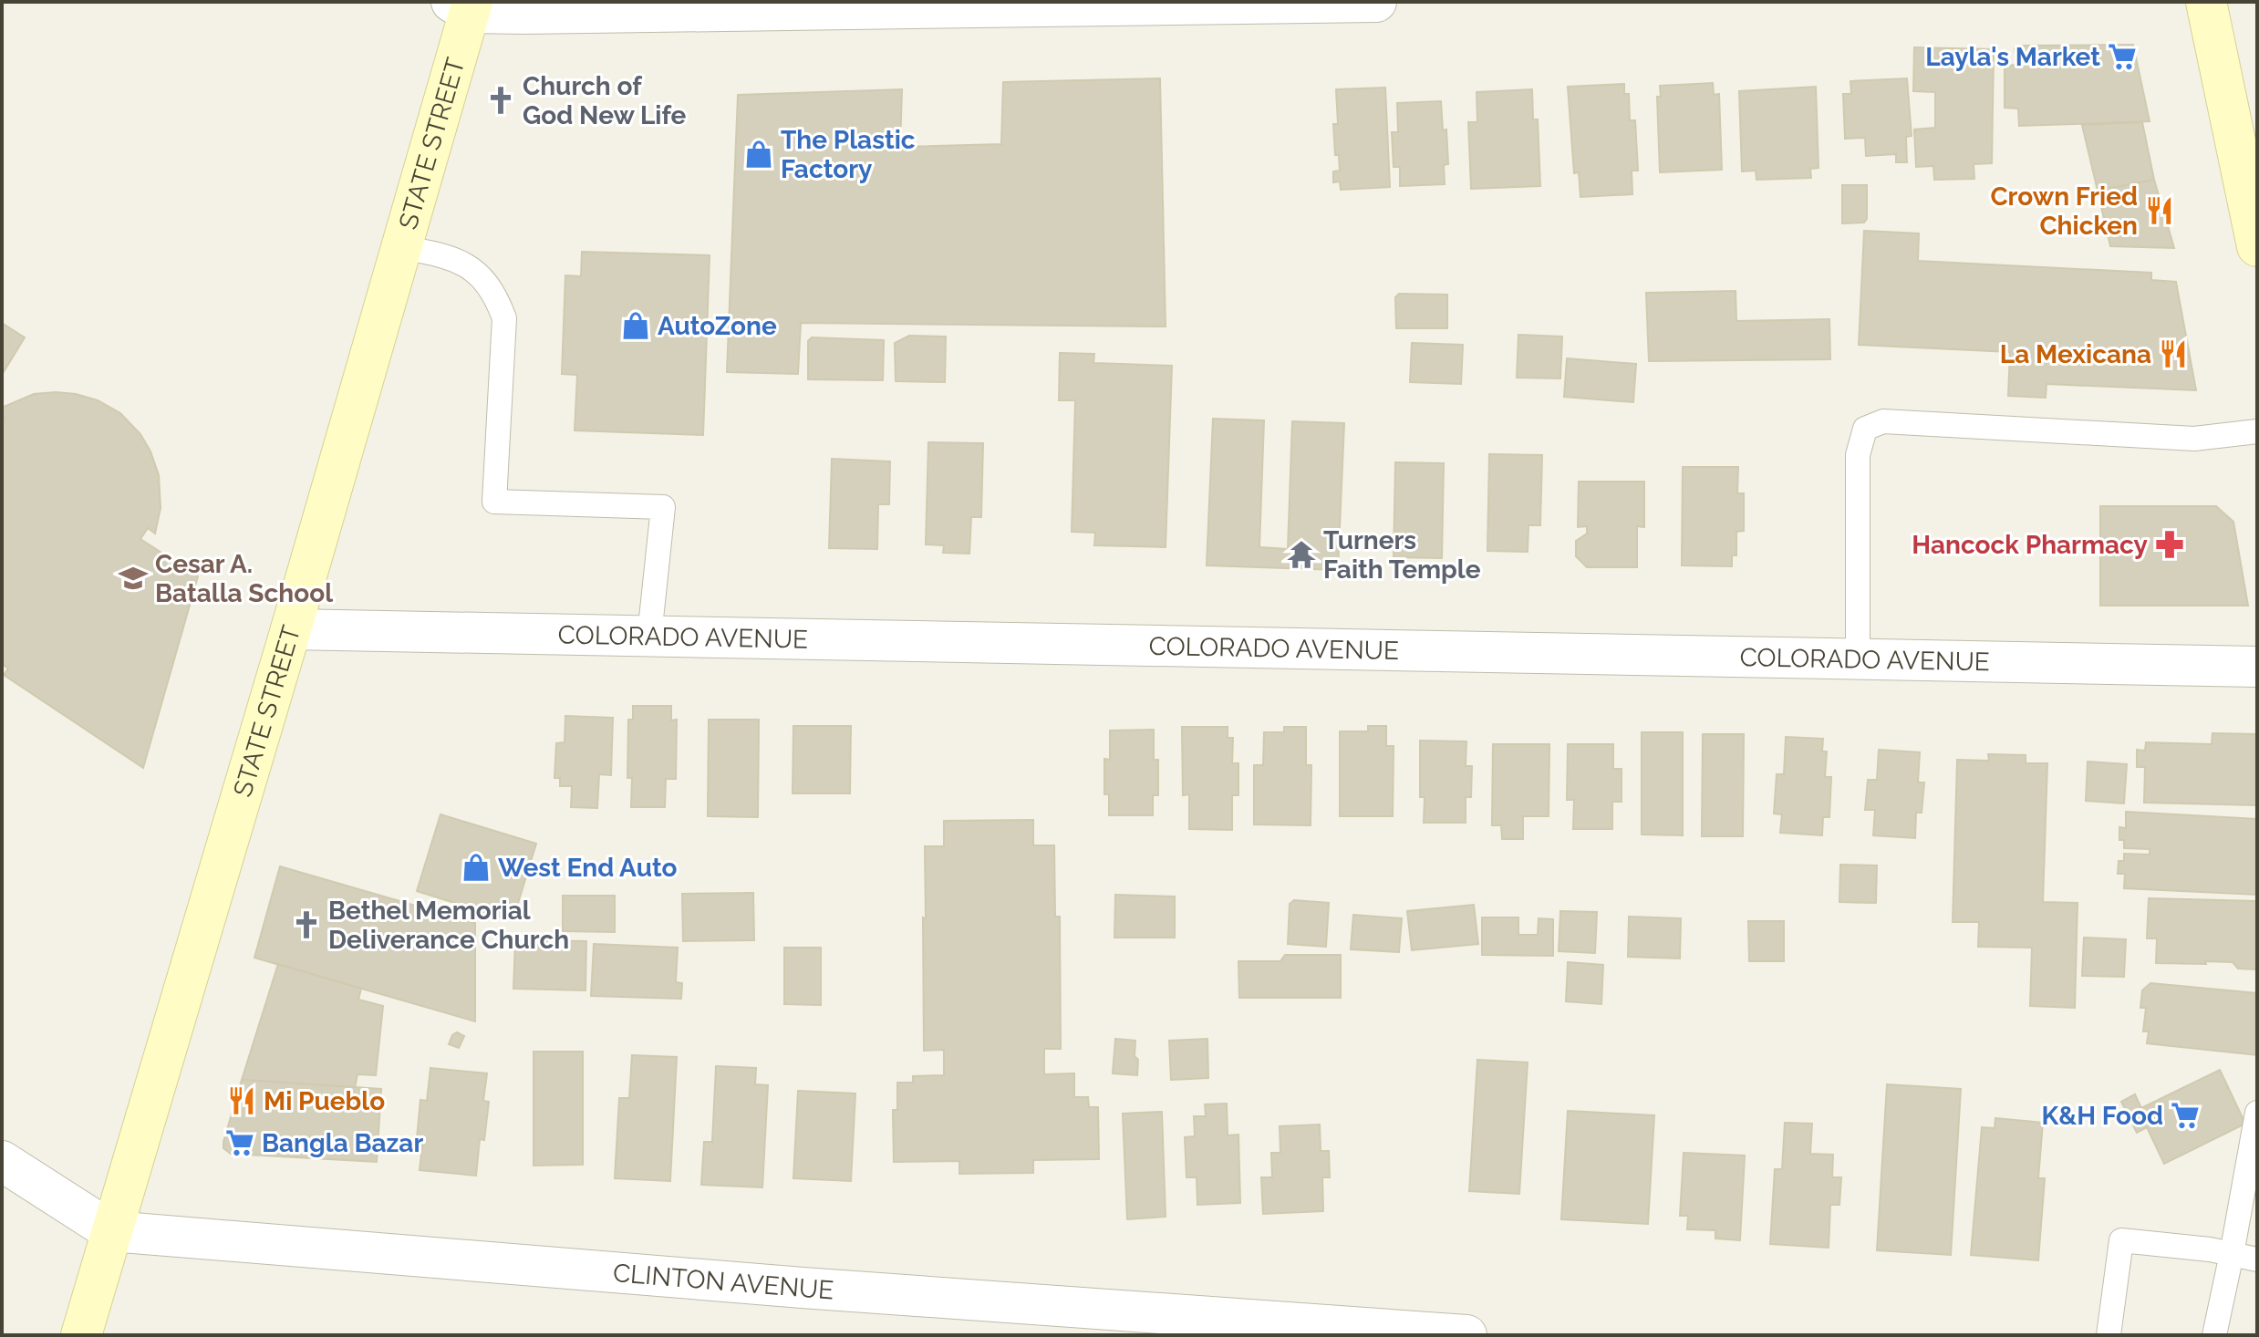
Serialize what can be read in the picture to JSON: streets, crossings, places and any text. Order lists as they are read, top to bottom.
{
  "streets": {
    "main road": ["STATE STREET"],
    "street": ["COLORADO AVENUE", "CLINTON AVENUE"]
  },
  "crossings": [
    ["STATE STREET", "COLORADO AVENUE"],
    ["STATE STREET", "CLINTON AVENUE"]
  ],
  "places": {
    "supermarket": ["Layla's Market", "K&H Food", "Bangla Bazar"],
    "church": ["Church of God New Life", "Bethel Memorial Deliverance Church"],
    "shop": ["The Plastic Factory", "AutoZone", "West End Auto"],
    "restaurant": ["Crown Fried Chicken", "La Mexicana", "Mi Pueblo"],
    "pharmacy": ["Hancock Pharmacy"],
    "temple": ["Turners Faith Temple"],
    "school or university": ["Cesar A. Batalla School"]
  }
}
